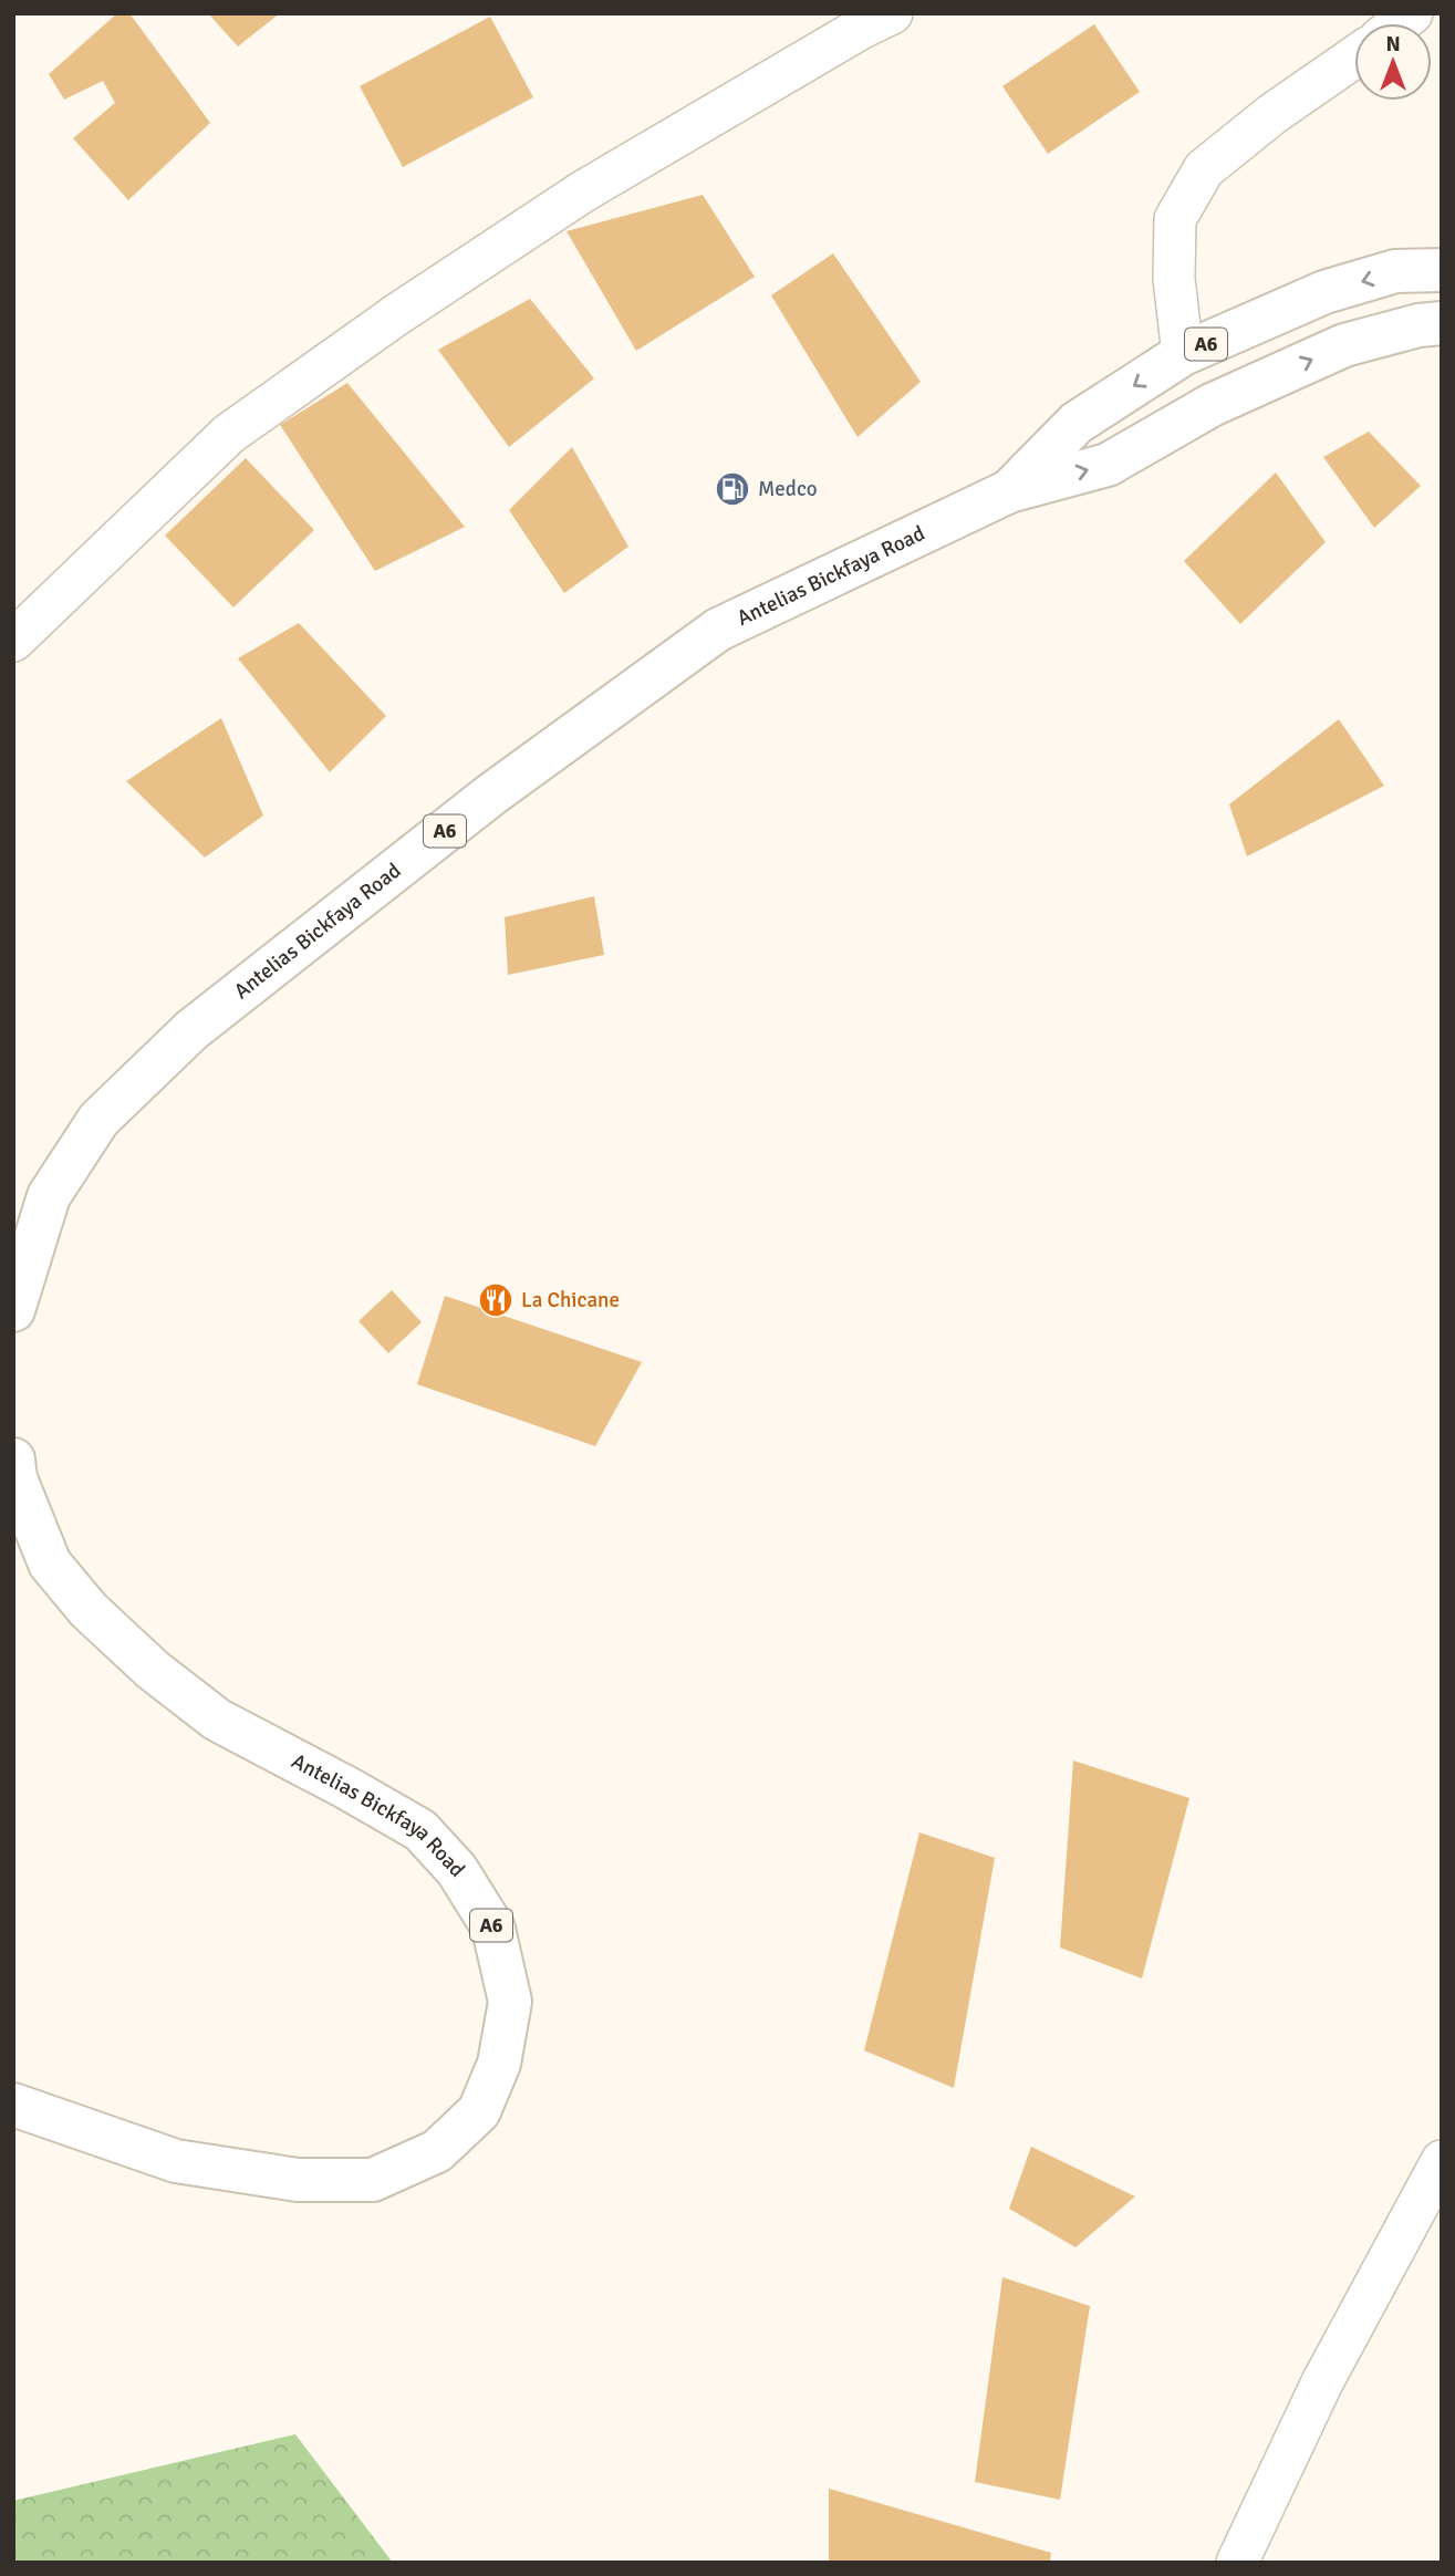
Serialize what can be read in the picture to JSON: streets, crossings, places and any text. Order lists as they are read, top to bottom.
{
  "streets": {
    "highway": ["A6", "Antelias Bickfaya Road"]
  },
  "places": {
    "fuel station": ["Medco"],
    "restaurant": ["La Chicane"]
  },
  "north": "top"
}
